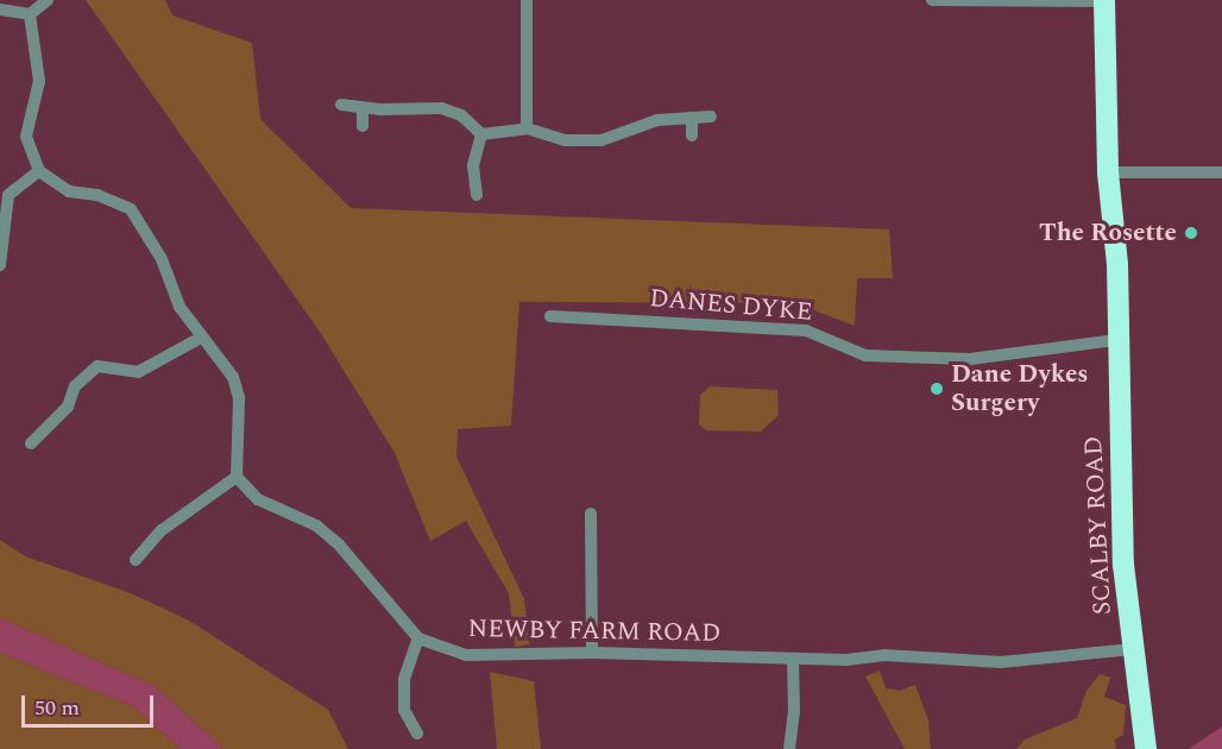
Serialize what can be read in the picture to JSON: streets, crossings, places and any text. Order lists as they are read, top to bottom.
{
  "streets": {
    "highway": ["SCALBY ROAD"],
    "street": ["DANES DYKE", "NEWBY FARM ROAD"]
  },
  "crossings": [
    ["DANES DYKE", "SCALBY ROAD"],
    ["SCALBY ROAD", "NEWBY FARM ROAD"]
  ],
  "places": ["The Rosette", "Dane Dykes Surgery"],
  "scale_bar": "50 m"
}
